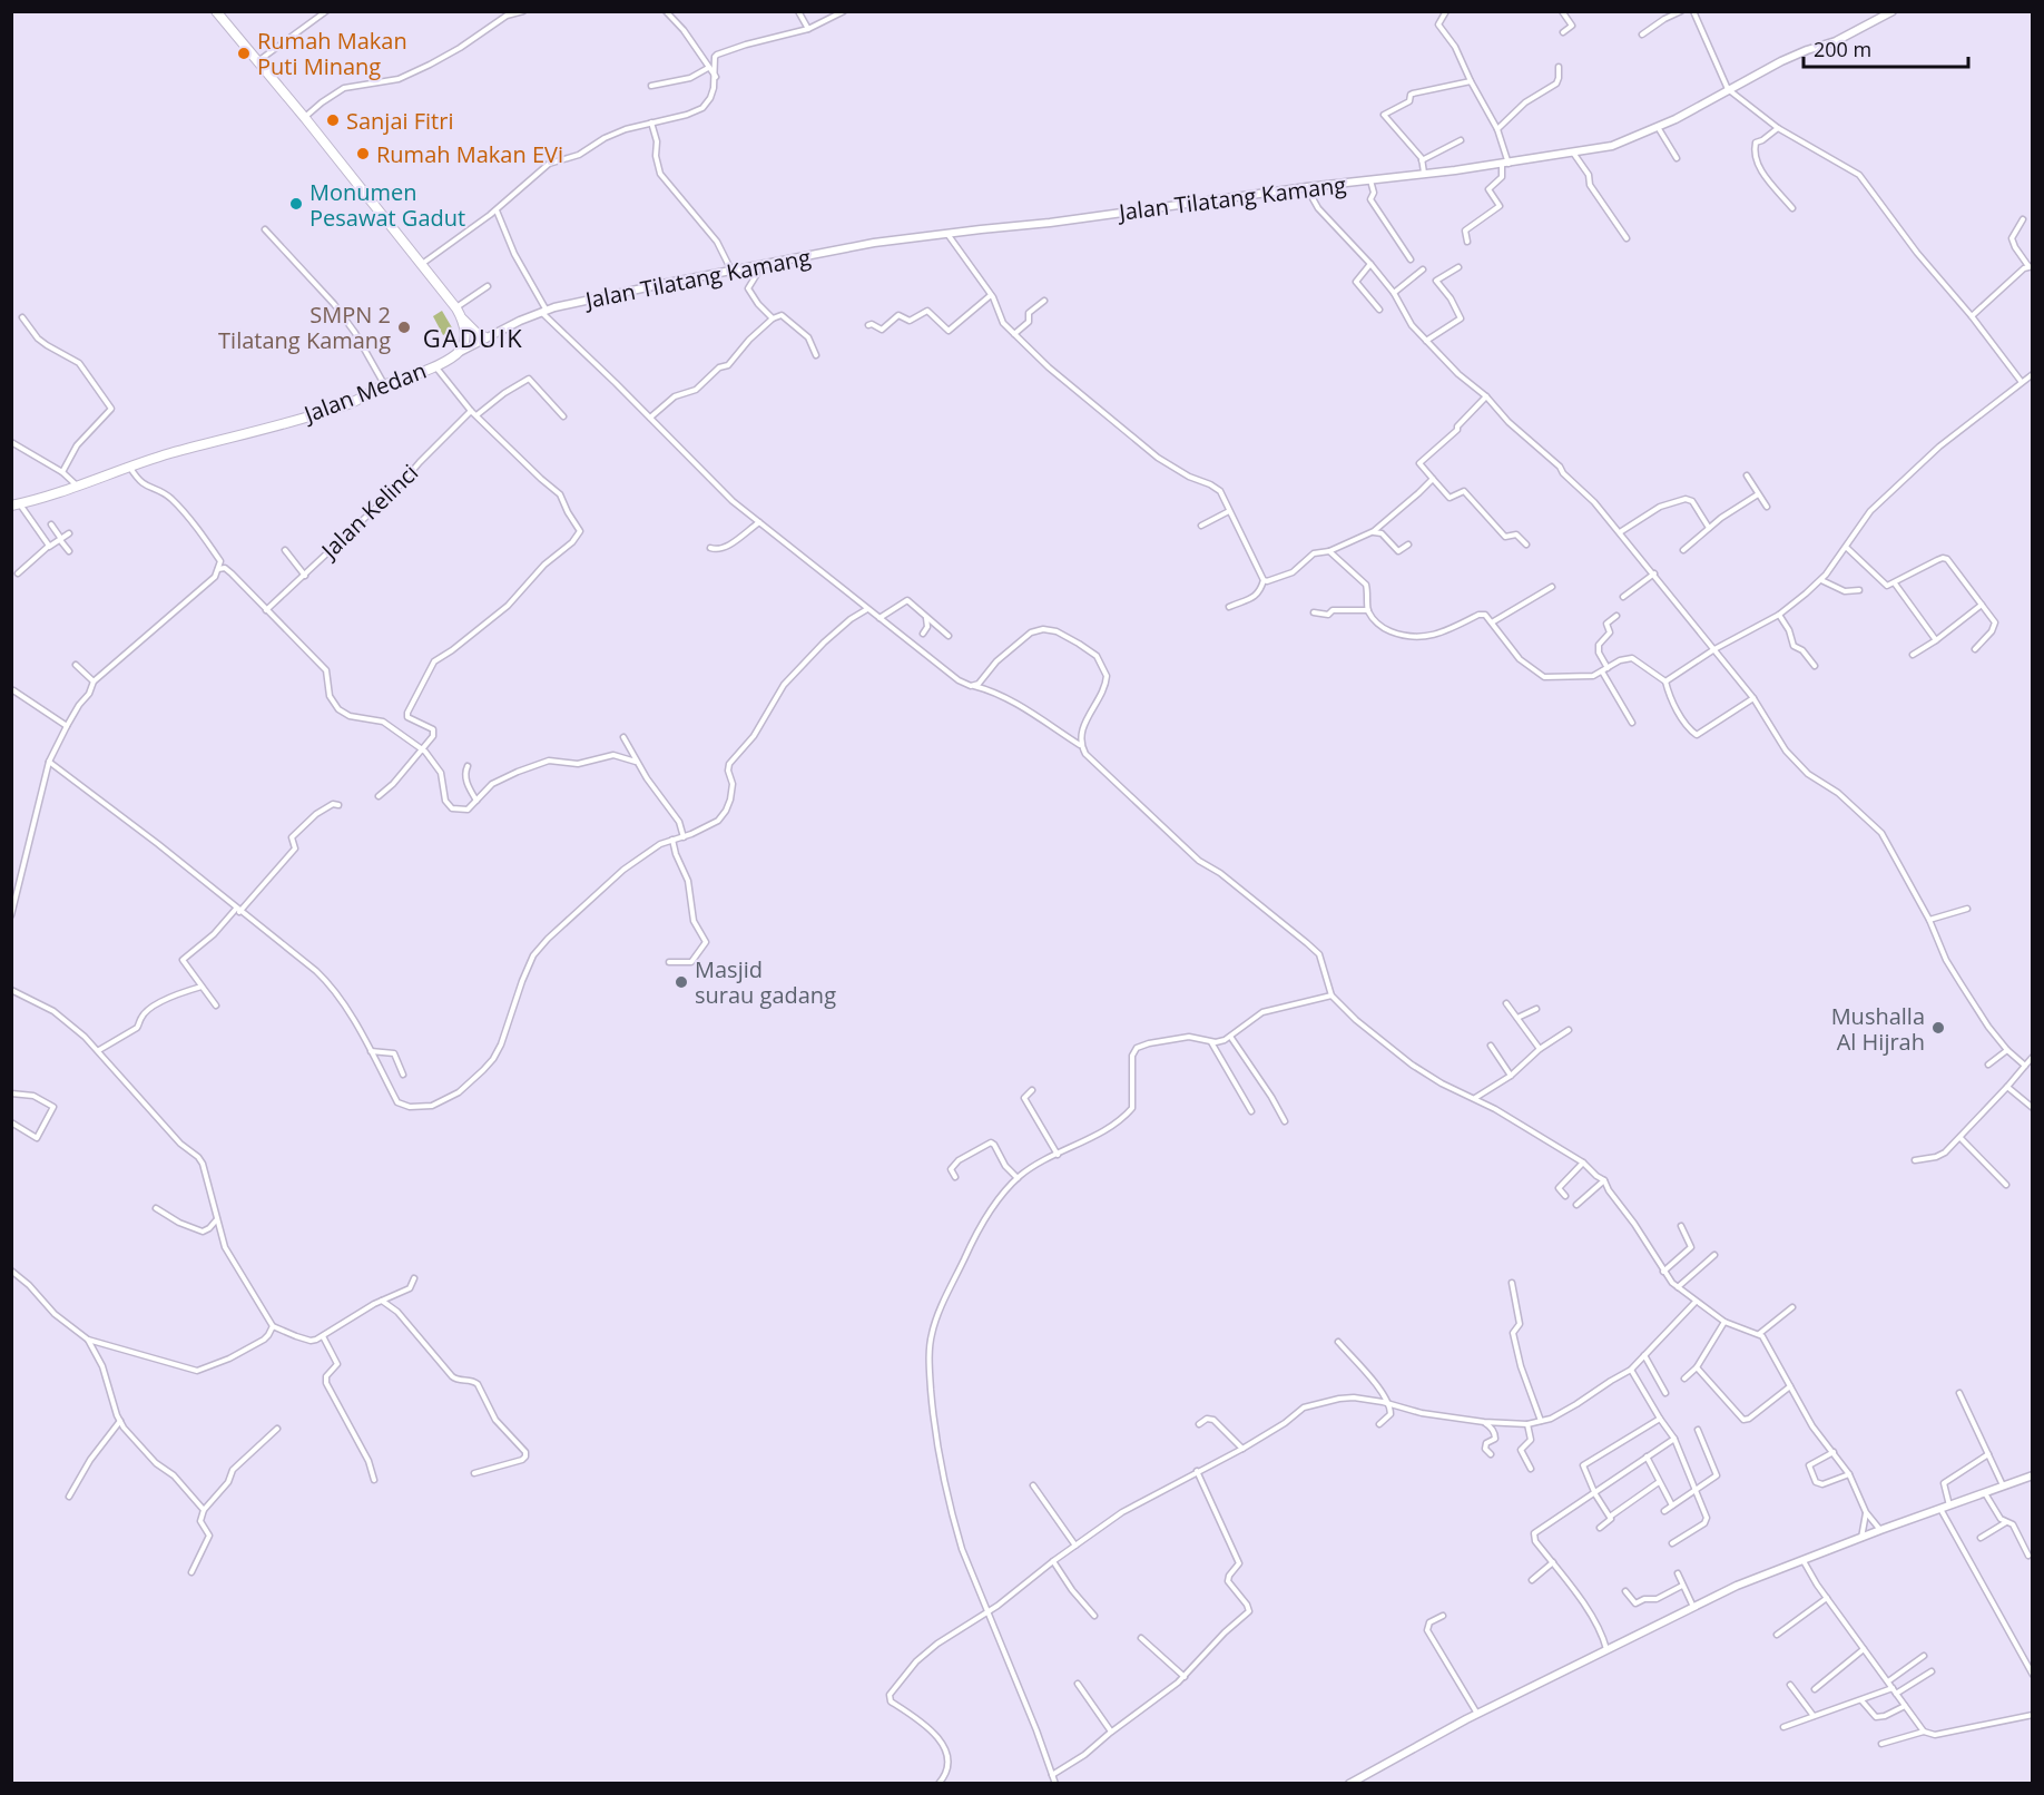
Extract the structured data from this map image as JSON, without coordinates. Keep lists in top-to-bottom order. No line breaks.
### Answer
{"streets":{"highway":["Jalan Medan"],"street":["Jalan Tilatang Kamang","Jalan Kelinci"]},"crossings":[["Jalan Tilatang Kamang","Jalan Medan"]],"districts":["GADUIK"],"places":["Rumah Makan Puti Minang","Sanjai Fitri","Rumah Makan EVi","Monumen Pesawat Gadut","SMPN 2 Tilatang Kamang","Masjid surau gadang","Mushalla Al Hijrah"],"scale_bar":"200 m"}
